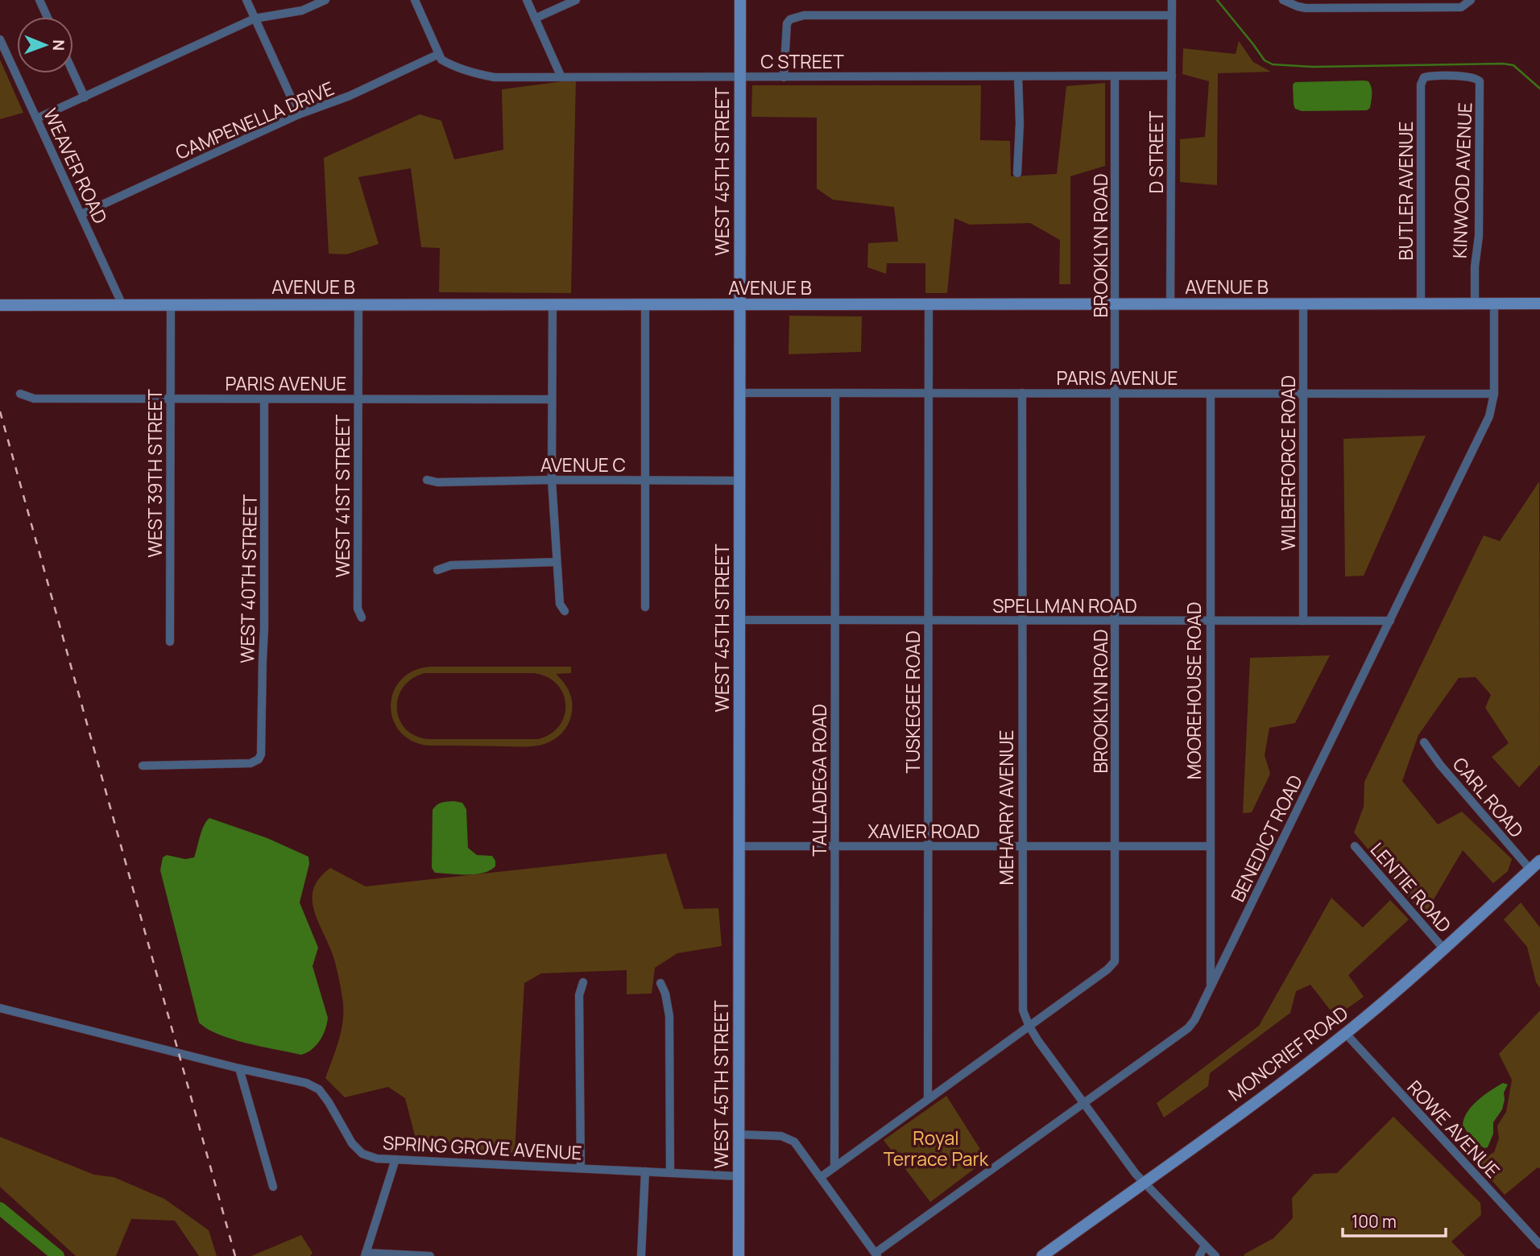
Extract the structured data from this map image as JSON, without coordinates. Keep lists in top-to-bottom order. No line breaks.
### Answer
{"streets":{"main road":["WEST 45TH STREET","AVENUE B","MONCRIEF ROAD"],"street":["C STREET","CAMPENELLA DRIVE","D STREET","WEAVER ROAD","KINWOOD AVENUE","BUTLER AVENUE","BROOKLYN ROAD","PARIS AVENUE","WILBERFORCE ROAD","AVENUE C","WEST 39TH STREET","WEST 41ST STREET","WEST 40TH STREET","SPELLMAN ROAD","MOOREHOUSE ROAD","TUSKEGEE ROAD","TALLADEGA ROAD","CARL ROAD","MEHARRY AVENUE","XAVIER ROAD","BENEDICT ROAD","LENTIE ROAD","ROWE AVENUE","SPRING GROVE AVENUE"]},"crossings":[["C STREET","CAMPENELLA DRIVE"],["C STREET","D STREET"],["C STREET","WEST 45TH STREET"],["C STREET","BROOKLYN ROAD"],["CAMPENELLA DRIVE","WEAVER ROAD"],["D STREET","AVENUE B"],["WEAVER ROAD","AVENUE B"],["WEST 45TH STREET","AVENUE B"],["WEST 45TH STREET","PARIS AVENUE"],["WEST 45TH STREET","AVENUE C"],["WEST 45TH STREET","SPELLMAN ROAD"],["WEST 45TH STREET","XAVIER ROAD"],["WEST 45TH STREET","SPRING GROVE AVENUE"],["KINWOOD AVENUE","BUTLER AVENUE"],["KINWOOD AVENUE","AVENUE B"],["BUTLER AVENUE","AVENUE B"],["BROOKLYN ROAD","AVENUE B"],["BROOKLYN ROAD","PARIS AVENUE"],["BROOKLYN ROAD","SPELLMAN ROAD"],["BROOKLYN ROAD","TUSKEGEE ROAD"],["BROOKLYN ROAD","TALLADEGA ROAD"],["BROOKLYN ROAD","MEHARRY AVENUE"],["BROOKLYN ROAD","XAVIER ROAD"],["AVENUE B","WILBERFORCE ROAD"],["AVENUE B","WEST 39TH STREET"],["AVENUE B","WEST 41ST STREET"],["AVENUE B","TUSKEGEE ROAD"],["AVENUE B","BENEDICT ROAD"],["PARIS AVENUE","WILBERFORCE ROAD"],["PARIS AVENUE","WEST 39TH STREET"],["PARIS AVENUE","WEST 41ST STREET"],["PARIS AVENUE","WEST 40TH STREET"],["PARIS AVENUE","MOOREHOUSE ROAD"],["PARIS AVENUE","TUSKEGEE ROAD"],["PARIS AVENUE","TALLADEGA ROAD"],["PARIS AVENUE","MEHARRY AVENUE"],["PARIS AVENUE","BENEDICT ROAD"],["WILBERFORCE ROAD","SPELLMAN ROAD"],["SPELLMAN ROAD","MOOREHOUSE ROAD"],["SPELLMAN ROAD","TUSKEGEE ROAD"],["SPELLMAN ROAD","TALLADEGA ROAD"],["SPELLMAN ROAD","MEHARRY AVENUE"],["SPELLMAN ROAD","BENEDICT ROAD"],["MOOREHOUSE ROAD","XAVIER ROAD"],["MOOREHOUSE ROAD","BENEDICT ROAD"],["TUSKEGEE ROAD","XAVIER ROAD"],["TALLADEGA ROAD","XAVIER ROAD"],["CARL ROAD","MONCRIEF ROAD"],["MEHARRY AVENUE","XAVIER ROAD"],["MEHARRY AVENUE","BENEDICT ROAD"],["MEHARRY AVENUE","MONCRIEF ROAD"],["LENTIE ROAD","MONCRIEF ROAD"],["MONCRIEF ROAD","ROWE AVENUE"]],"parks":["Royal Terrace Park"],"scale_bar":"100 m","north":"right"}
